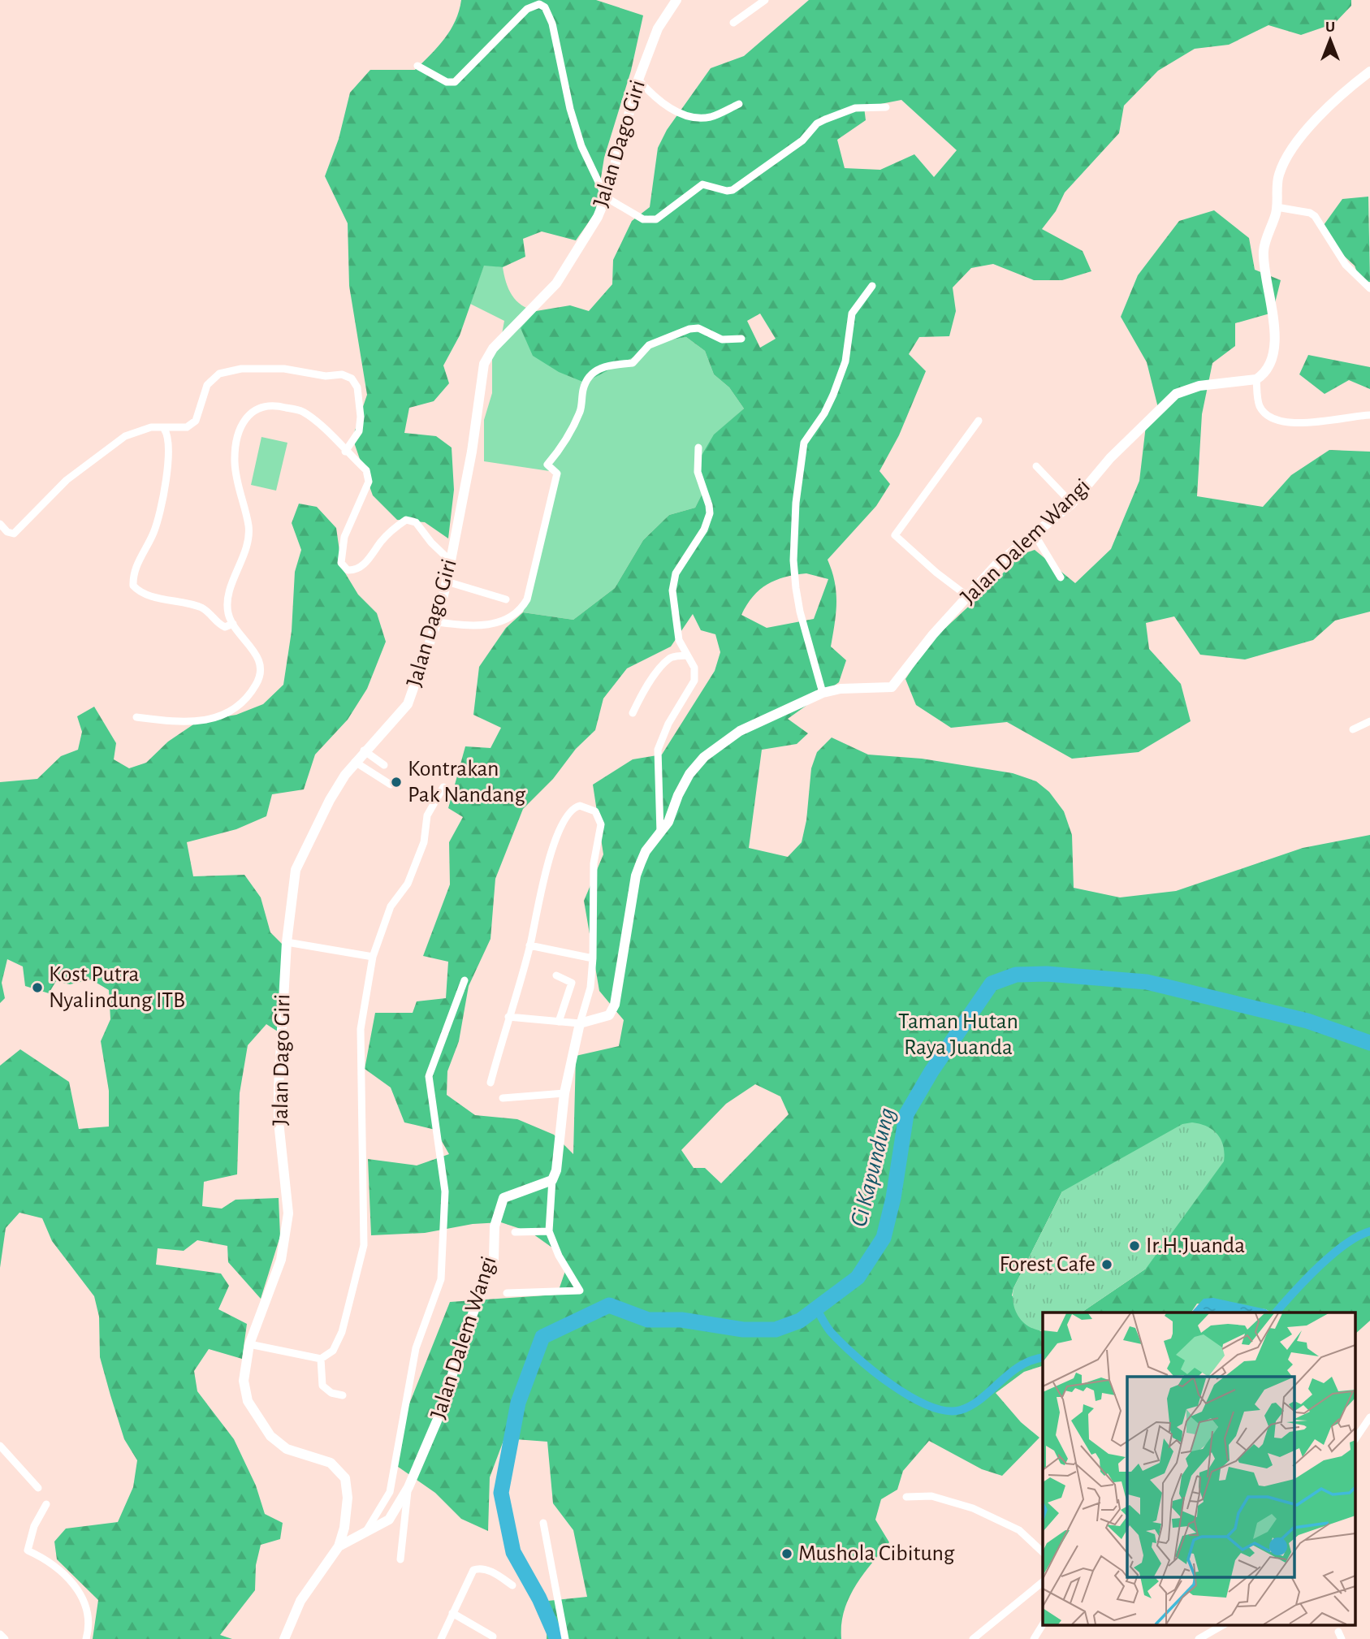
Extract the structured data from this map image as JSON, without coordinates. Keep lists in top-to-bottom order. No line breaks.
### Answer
{"streets":{"street":["Jalan Dago Giri","Jalan Dalem Wangi"]},"crossings":[["Jalan Dago Giri","Jalan Dalem Wangi"]],"water":["Ci Kapundung"],"parks":["Taman Hutan Raya Juanda"],"places":["Kontrakan Pak Nandang","Kost Putra Nyalindung ITB","Ir.H.Juanda","Forest Cafe","Mushola Cibitung"],"north":"top"}
